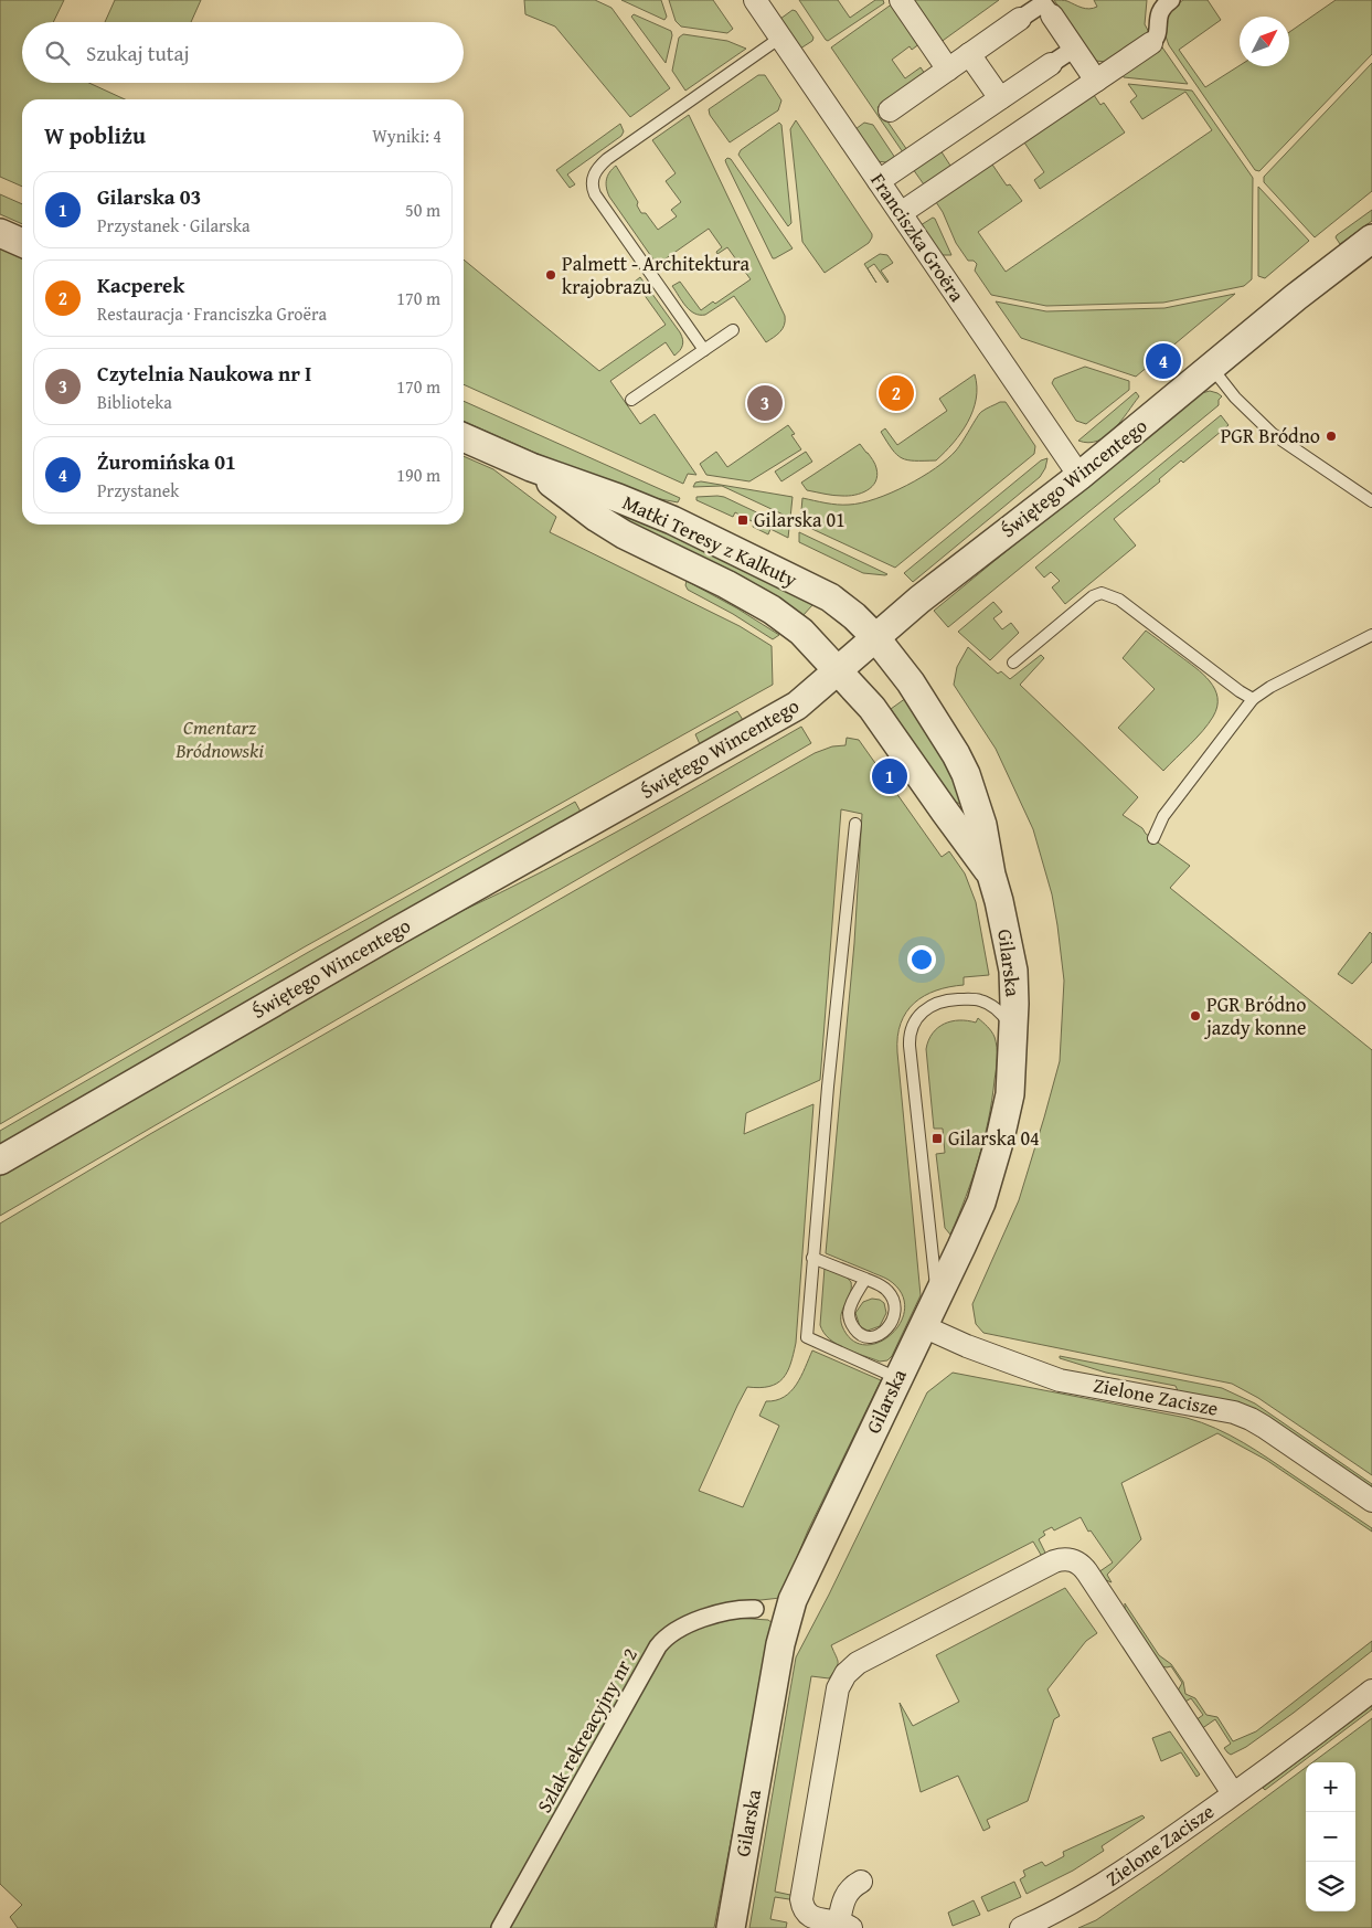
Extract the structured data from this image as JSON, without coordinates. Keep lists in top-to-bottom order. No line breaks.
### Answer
{"streets":{"street":["Franciszka Groëra","Świętego Wincentego","Matki Teresy z Kalkuty","Gilarska","Zielone Zacisze","Szlak rekreacyjny nr 2"]},"crossings":[["Franciszka Groëra","Świętego Wincentego"],["Świętego Wincentego","Matki Teresy z Kalkuty"],["Świętego Wincentego","Gilarska"],["Matki Teresy z Kalkuty","Gilarska"],["Gilarska","Zielone Zacisze"]],"parks":["Cmentarz Bródnowski"],"places":{"other":["Palmett - Architektura krajobrazu","PGR Bródno","PGR Bródno jazdy konne"],"transit":["Gilarska 01","Gilarska 04"]},"north":"top right","page":{"search":"Szukaj tutaj","heading":["W pobliżu","Wyniki: 4"],"list":[{"mark":"1","name":"Gilarska 03","note":"Przystanek · Gilarska","value":"50 m"},{"mark":"2","name":"Kacperek","note":"Restauracja · Franciszka Groëra","value":"170 m"},{"mark":"3","name":"Czytelnia Naukowa nr I","note":"Biblioteka","value":"170 m"},{"mark":"4","name":"Żuromińska 01","note":"Przystanek","value":"190 m"}],"pins":["4","2","3","1"],"map_buttons":["+","−"]}}
